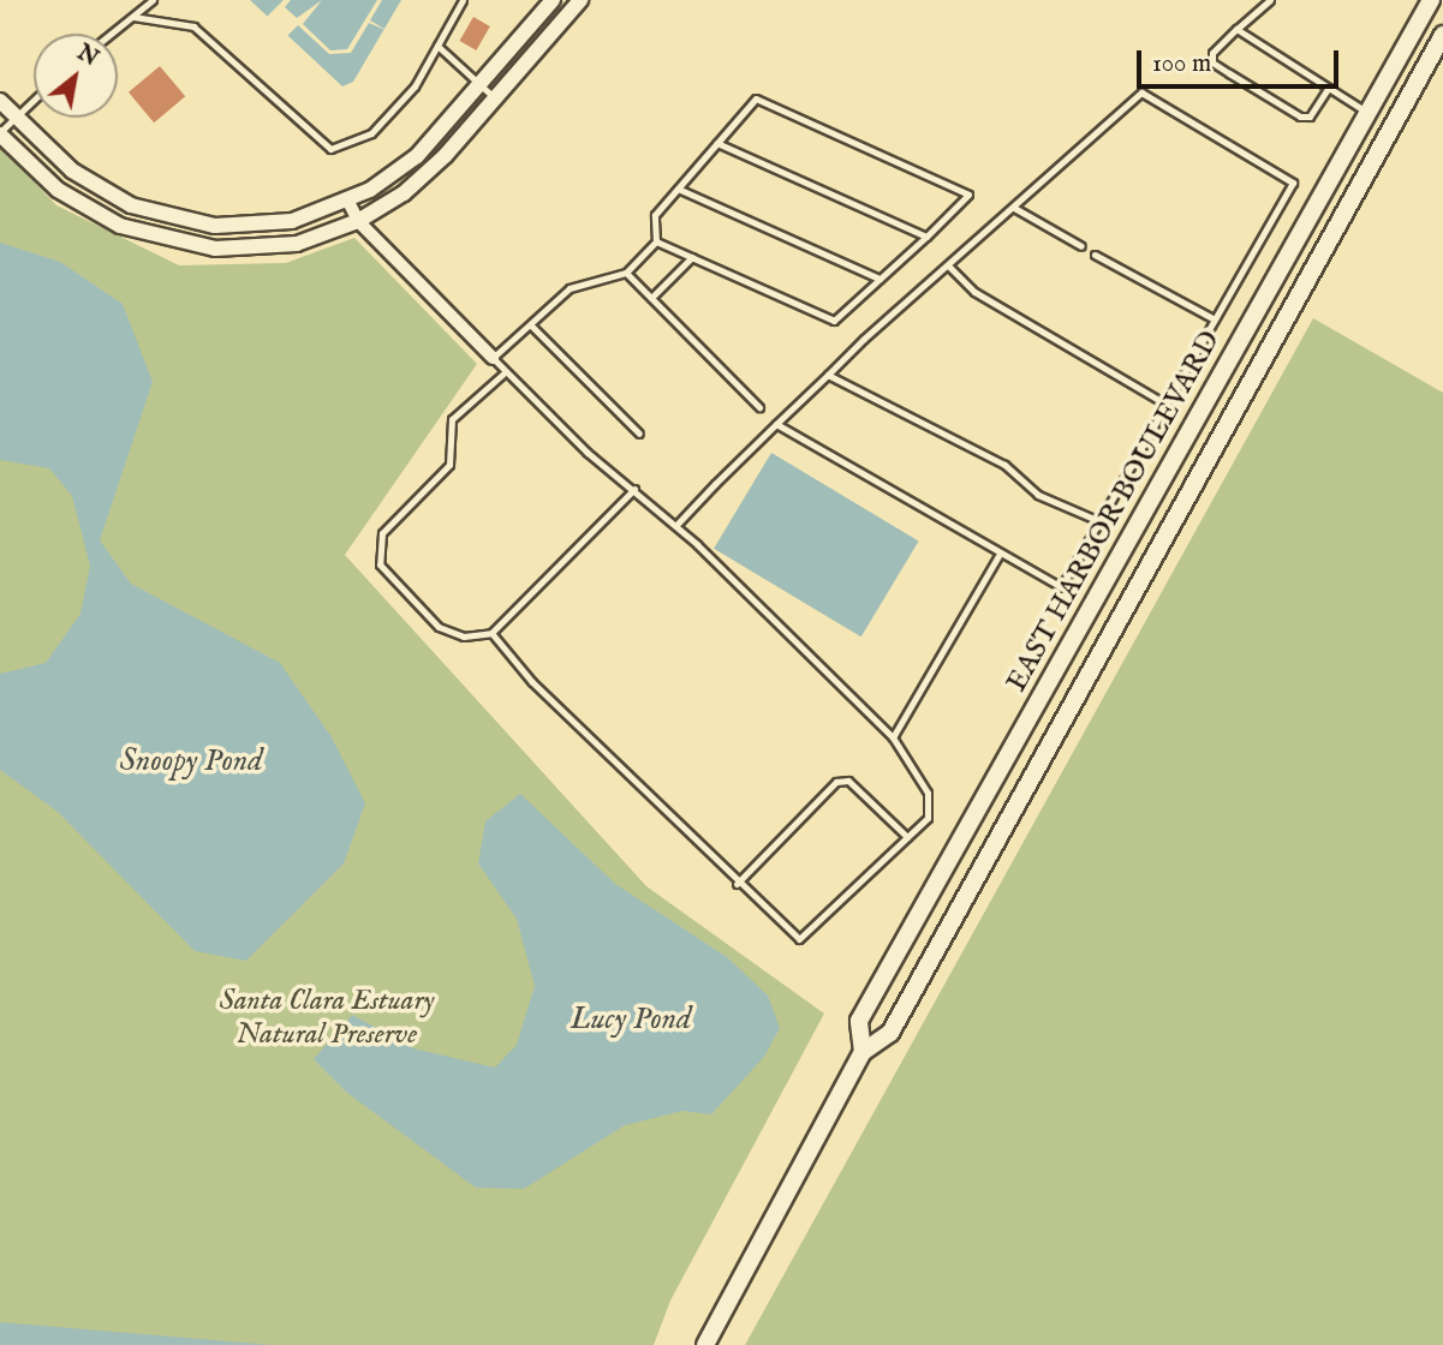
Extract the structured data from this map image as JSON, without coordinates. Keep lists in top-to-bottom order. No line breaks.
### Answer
{"streets":{"main road":["EAST HARBOR BOULEVARD"]},"water":["Snoopy Pond","Lucy Pond"],"parks":["Santa Clara Estuary Natural Preserve"],"scale_bar":"100 m","north":"top right"}
